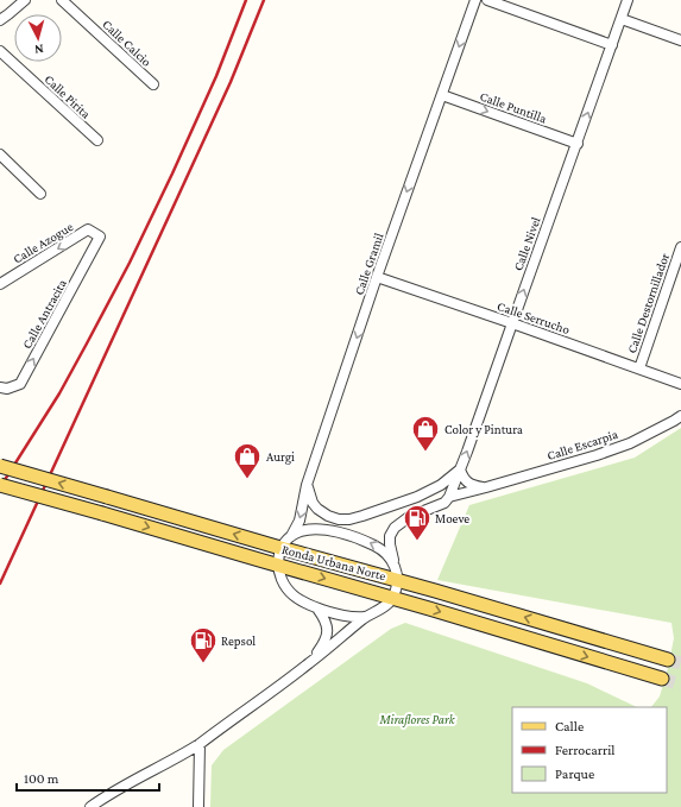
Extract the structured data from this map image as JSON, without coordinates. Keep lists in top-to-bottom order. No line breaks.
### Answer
{"streets":{"main road":["Ronda Urbana Norte"],"street":["Calle Calcio","Calle Pirita","Calle Puntilla","Calle Azogue","Calle Nivel","Calle Gramil","Calle Destornillador","Calle Antracita","Calle Serrucho","Calle Escarpia"]},"crossings":[["Calle Puntilla","Calle Nivel"],["Calle Puntilla","Calle Gramil"],["Calle Azogue","Calle Antracita"],["Calle Nivel","Calle Serrucho"],["Calle Nivel","Calle Escarpia"],["Calle Gramil","Calle Serrucho"],["Calle Destornillador","Calle Serrucho"]],"one_way":["Calle Puntilla","Calle Azogue","Calle Nivel","Calle Gramil","Calle Antracita"],"parks":["Miraflores Park"],"places":{"shop":["Color y Pintura","Aurgi"],"fuel station":["Moeve","Repsol"]},"legend":["Calle","Ferrocarril","Parque"],"scale_bar":"100 m","north":"bottom"}
